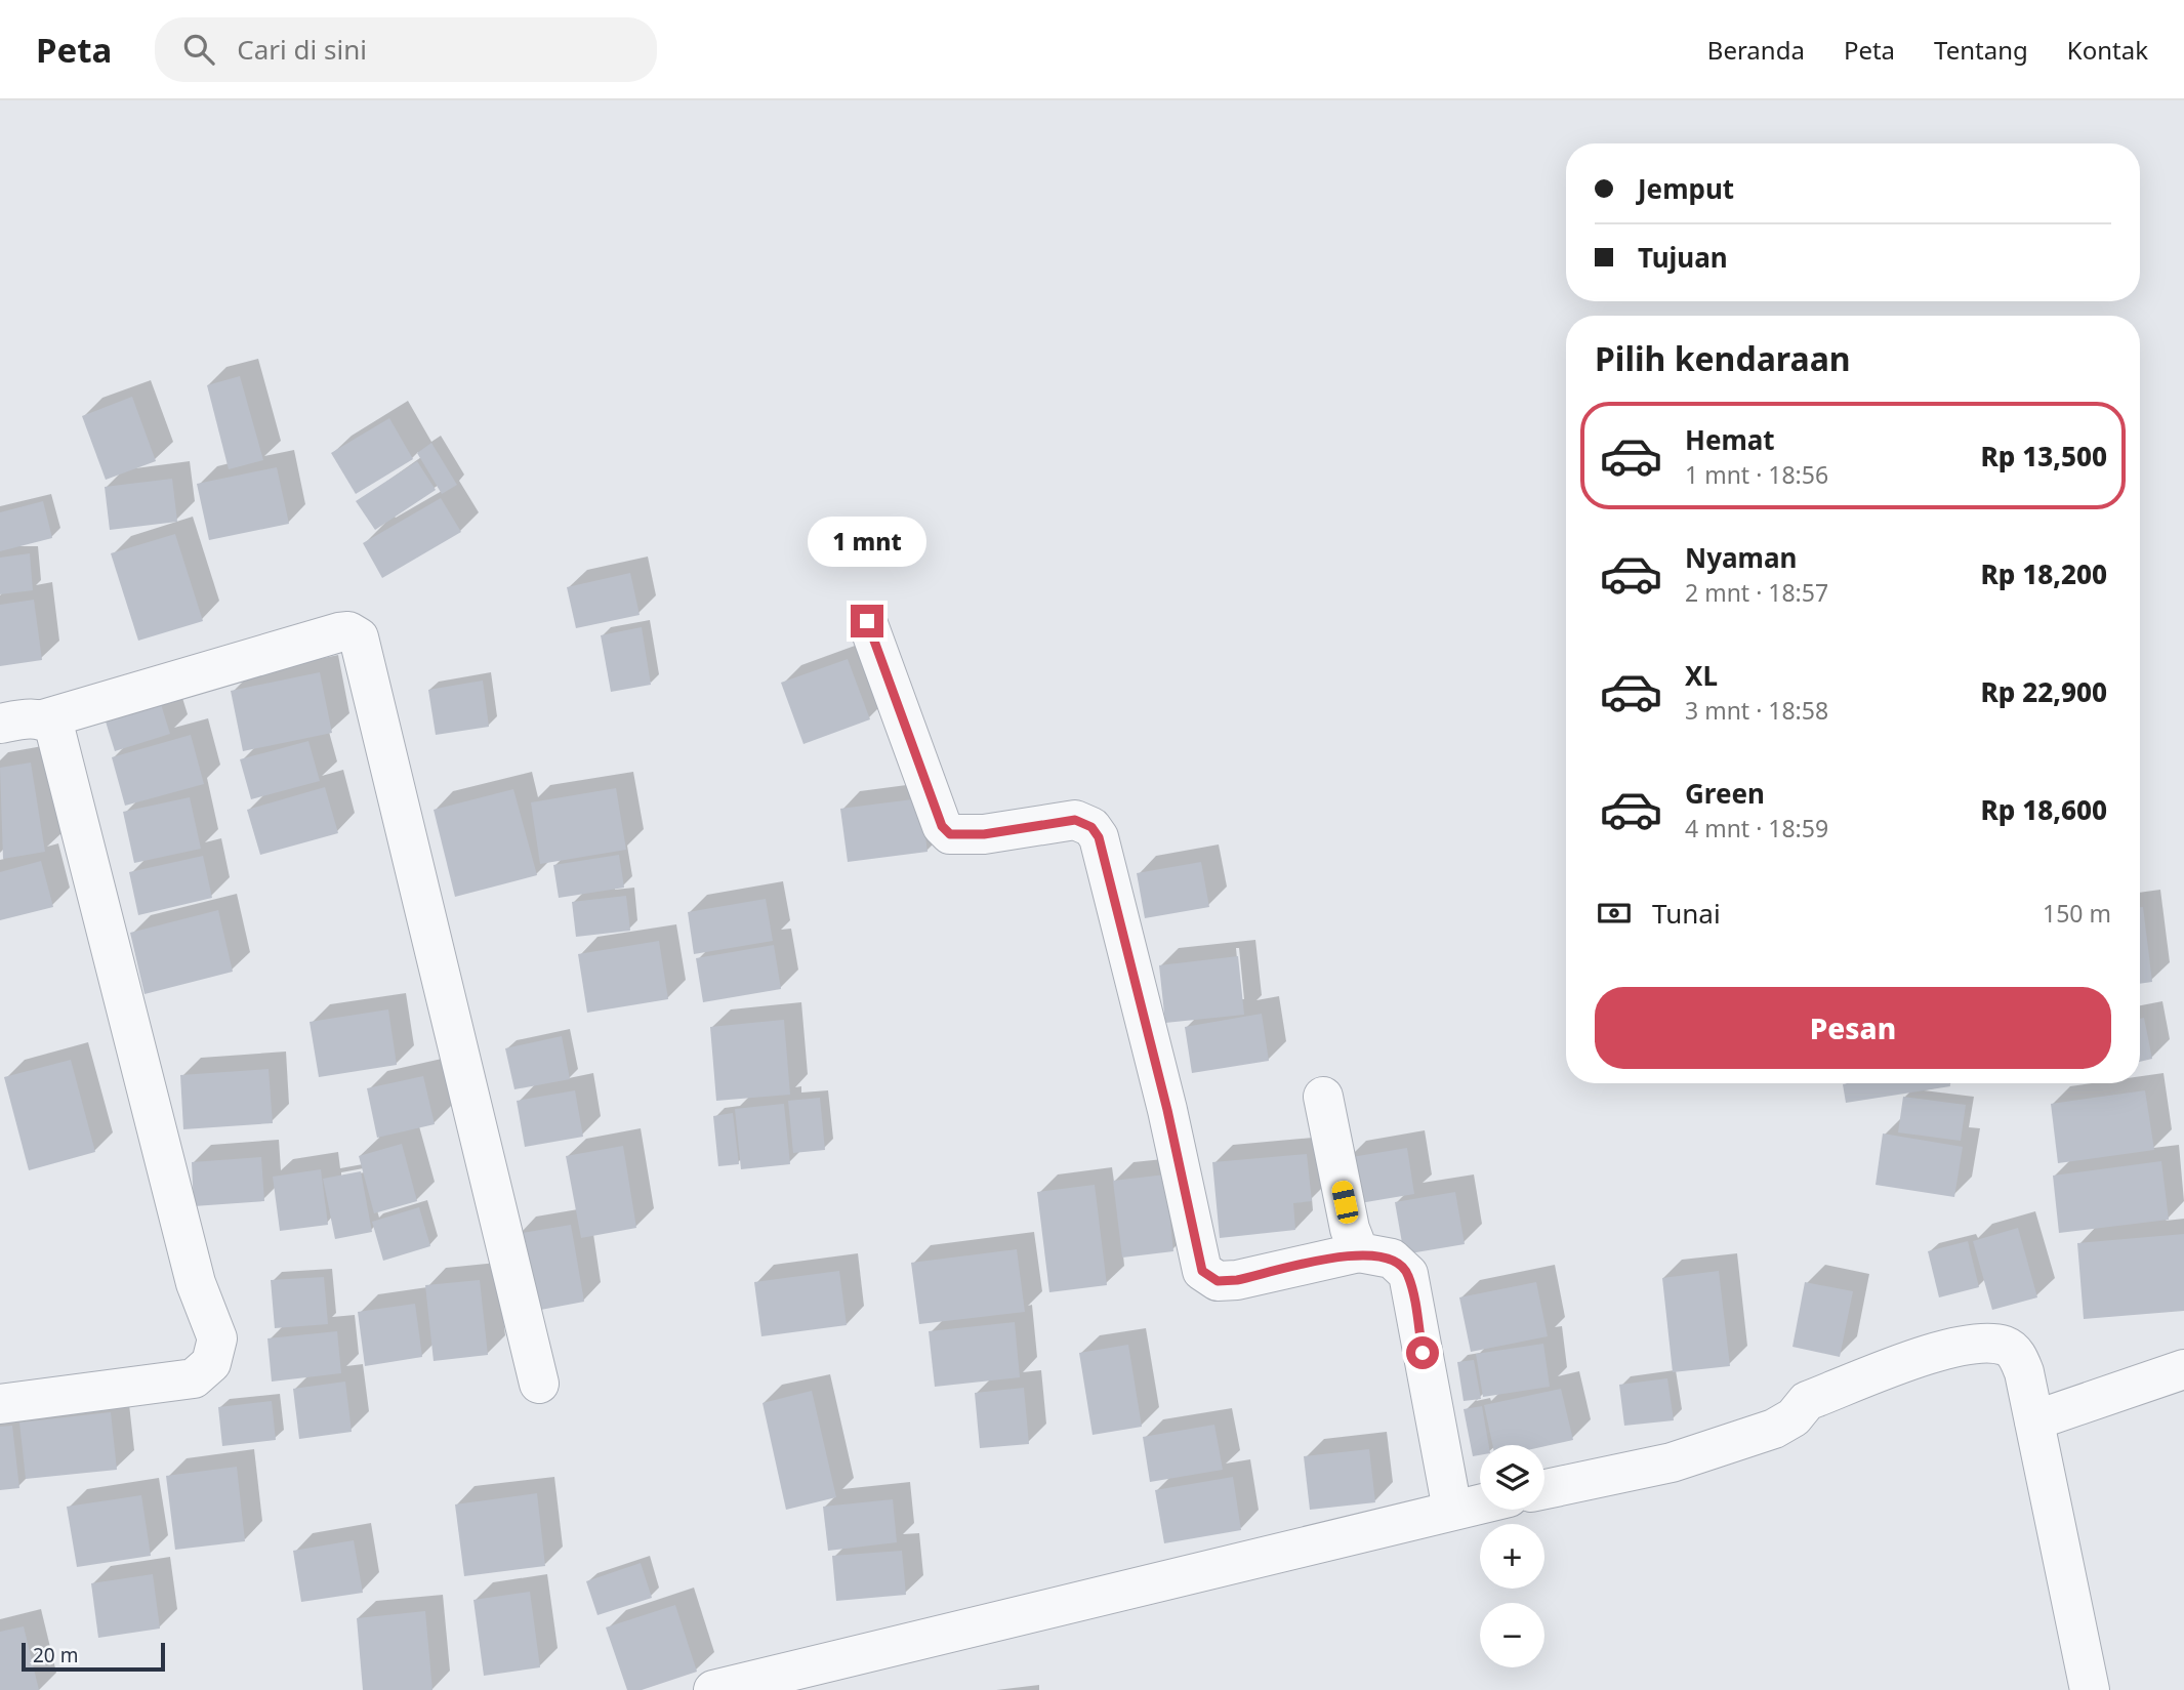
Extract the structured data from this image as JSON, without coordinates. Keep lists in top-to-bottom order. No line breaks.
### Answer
{"scale_bar":"20 m","page":{"header":"Peta","search":"Cari di sini","nav":["Beranda","Peta","Tentang","Kontak"],"banner":["Jemput","Tujuan"],"heading":"Pilih kendaraan","list":[{"name":"Hemat","note":"1 mnt · 18:56","value":"Rp 13,500"},{"name":"Nyaman","note":"2 mnt · 18:57","value":"Rp 18,200"},{"name":"XL","note":"3 mnt · 18:58","value":"Rp 22,900"},{"name":"Green","note":"4 mnt · 18:59","value":"Rp 18,600"}],"bubble":"1 mnt","pay":["Tunai","150 m"],"buttons":"Pesan","map_buttons":["+","−"],"scale":"20 m"}}
